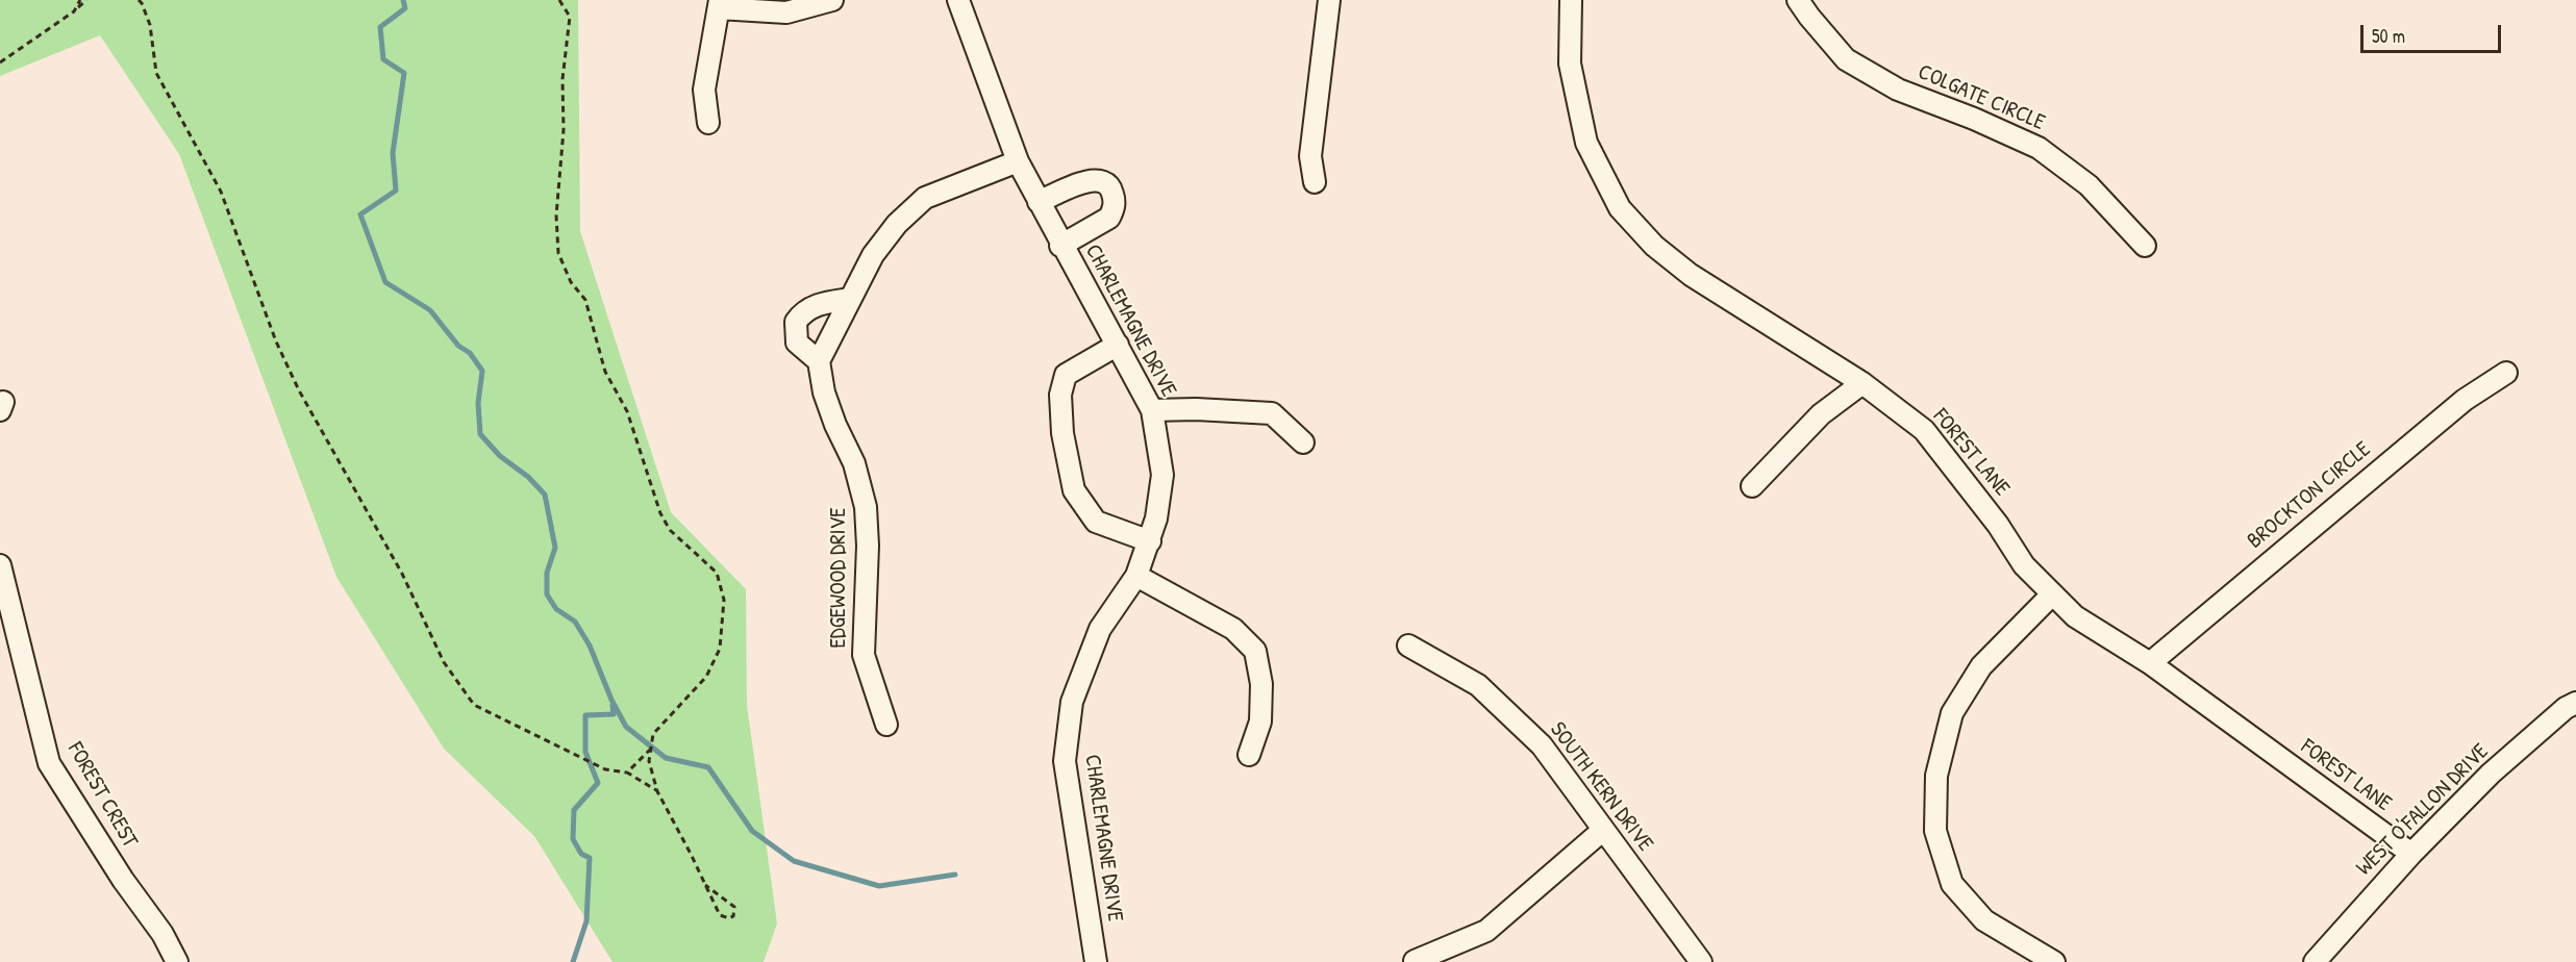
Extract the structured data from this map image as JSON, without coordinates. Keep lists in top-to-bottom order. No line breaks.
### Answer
{"streets":{"street":["COLGATE CIRCLE","CHARLEMAGNE DRIVE","FOREST LANE","BROCKTON CIRCLE","EDGEWOOD DRIVE","SOUTH KERN DRIVE","FOREST CREST","WEST O'FALLON DRIVE"]},"crossings":[["FOREST LANE","BROCKTON CIRCLE"],["FOREST LANE","WEST O'FALLON DRIVE"]],"scale_bar":"50 m"}
